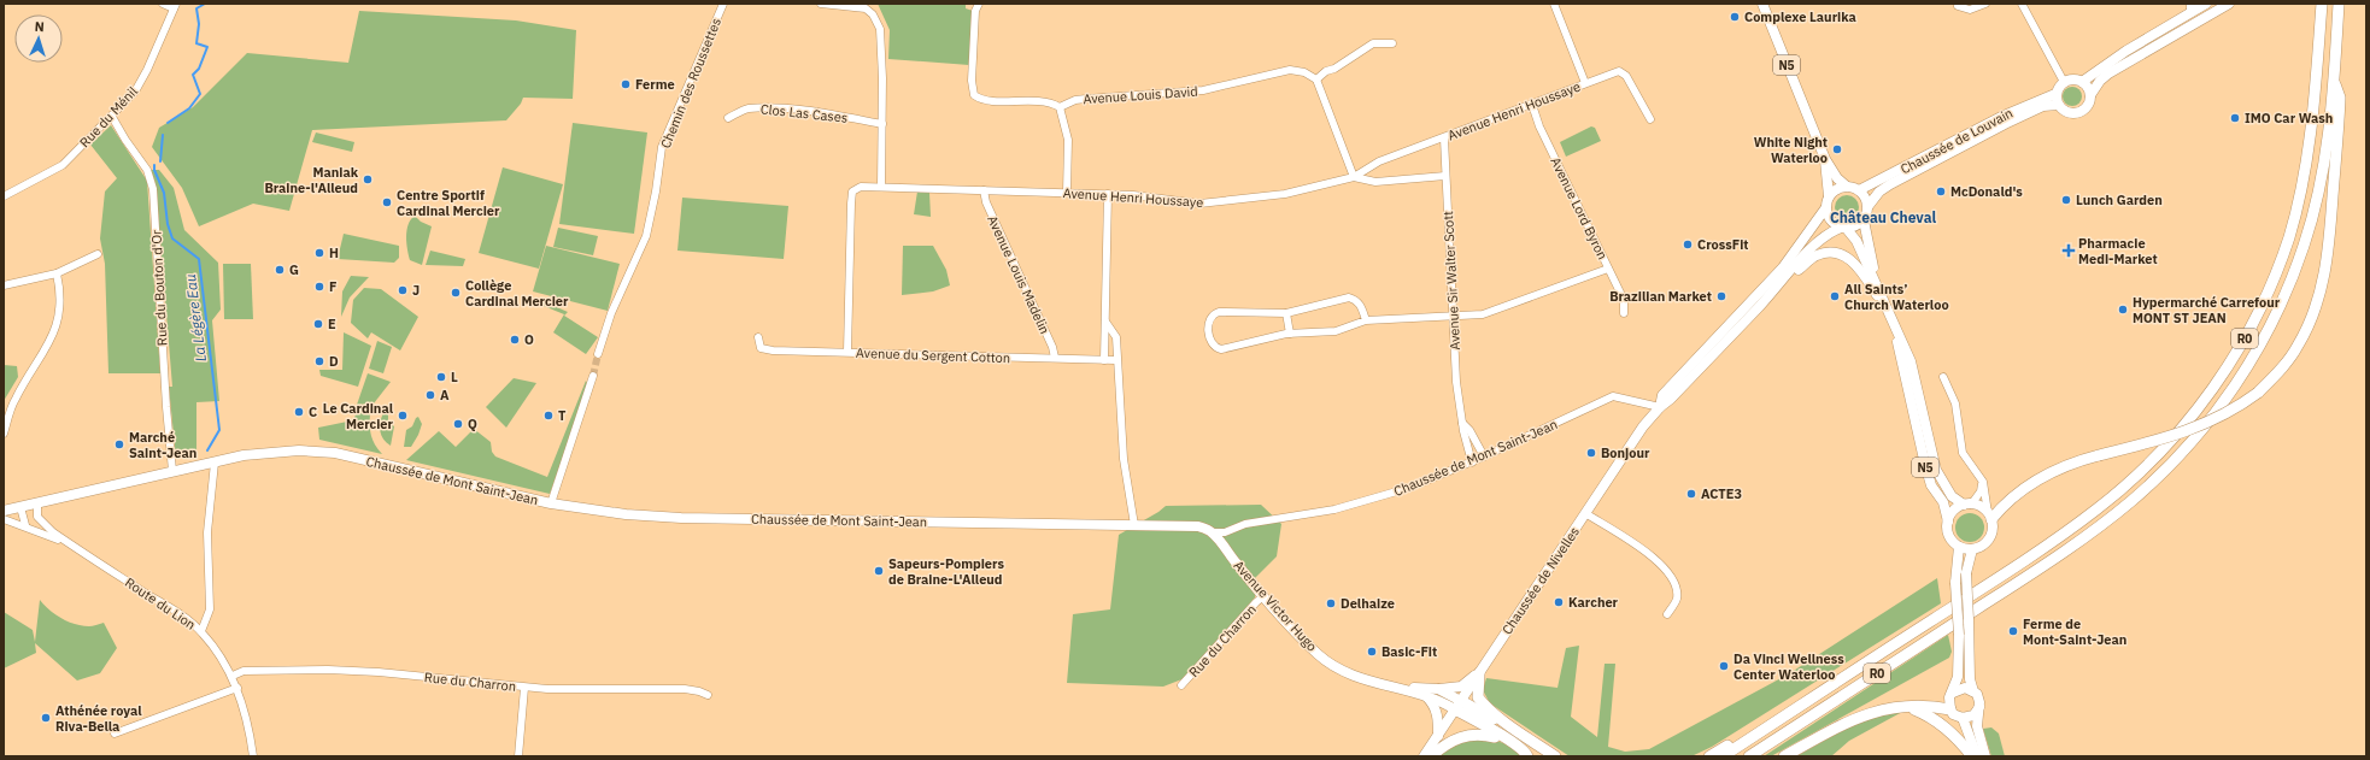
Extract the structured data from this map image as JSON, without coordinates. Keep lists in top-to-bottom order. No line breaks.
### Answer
{"streets":{"highway":["R0"],"main road":["N5","Chaussée de Louvain","Chaussée de Mont Saint-Jean","Chaussée de Nivelles","Avenue Victor Hugo"],"street":["Chemin des Roussettes","Avenue Louis David","Avenue Henri Houssaye","Clos Las Cases","Rue du Ménil","Avenue Lord Byron","Avenue Louis Madelin","Avenue Sir Walter Scott","Rue du Bouton d'Or","Avenue du Sergent Cotton","Route du Lion","Rue du Charron"]},"crossings":[["N5","Chaussée de Louvain"],["N5","Chaussée de Nivelles"],["Avenue Henri Houssaye","Avenue Lord Byron"],["Avenue Henri Houssaye","Avenue Louis Madelin"],["Avenue Henri Houssaye","Avenue Sir Walter Scott"],["Avenue Henri Houssaye","Avenue du Sergent Cotton"],["Rue du Ménil","Rue du Bouton d'Or"],["Chaussée de Louvain","Chaussée de Nivelles"],["Avenue Louis Madelin","Avenue du Sergent Cotton"],["Avenue Sir Walter Scott","Chaussée de Mont Saint-Jean"],["Rue du Bouton d'Or","Chaussée de Mont Saint-Jean"],["Chaussée de Mont Saint-Jean","Chaussée de Nivelles"],["Chaussée de Mont Saint-Jean","Route du Lion"],["Chaussée de Mont Saint-Jean","Avenue Victor Hugo"],["Chaussée de Nivelles","Avenue Victor Hugo"],["Route du Lion","Rue du Charron"],["Avenue Victor Hugo","Rue du Charron"]],"districts":["Château Cheval"],"water":["La Légère Eau"],"places":{"other":["Complexe Laurika","Ferme","IMO Car Wash","White Night Waterloo","Maniak Braine-l'Alleud","McDonald's","Lunch Garden","Centre Sportif Cardinal Mercier","CrossFit","H","G","F","J","Collège Cardinal Mercier","Brazilian Market","All Saints’ Church Waterloo","Hypermarché Carrefour MONT ST JEAN","E","O","D","L","A","C","Le Cardinal Mercier","T","Q","Marché Saint-Jean","Bonjour","ACTE3","Sapeurs-Pompiers de Braine-L'Alleud","Karcher","Delhaize","Ferme de Mont-Saint-Jean","Basic-Fit","Da Vinci Wellness Center Waterloo","Athénée royal Riva-Bella"],"health":["Pharmacie Medi-Market"]},"north":"top"}
